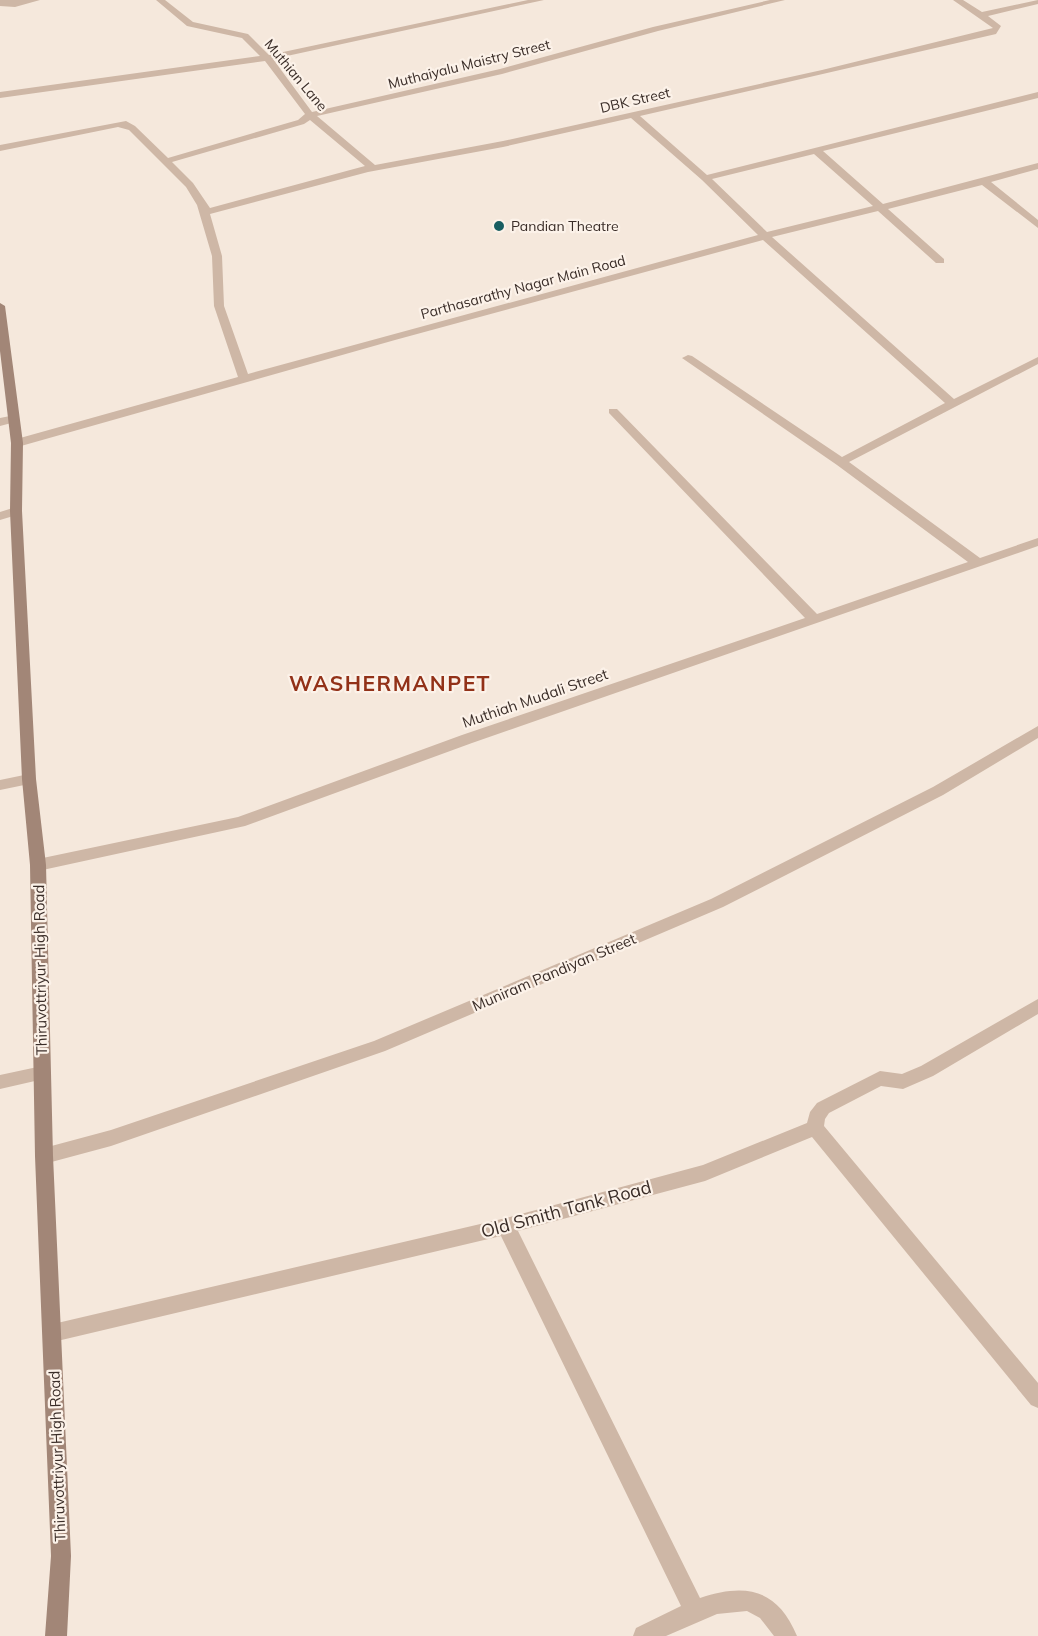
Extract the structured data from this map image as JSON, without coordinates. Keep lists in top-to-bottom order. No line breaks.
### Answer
{"streets":{"main road":["Thiruvottriyur High Road"],"street":["Muthaiyalu Maistry Street","Muthian Lane","DBK Street","Parthasarathy Nagar Main Road","Muthiah Mudali Street","Muniram Pandiyan Street","Old Smith Tank Road"]},"crossings":[["Muthaiyalu Maistry Street","Muthian Lane"],["Muthian Lane","DBK Street"],["Parthasarathy Nagar Main Road","Thiruvottriyur High Road"],["Muthiah Mudali Street","Thiruvottriyur High Road"],["Thiruvottriyur High Road","Muniram Pandiyan Street"],["Thiruvottriyur High Road","Old Smith Tank Road"]],"districts":["WASHERMANPET"],"places":["Pandian Theatre"]}
